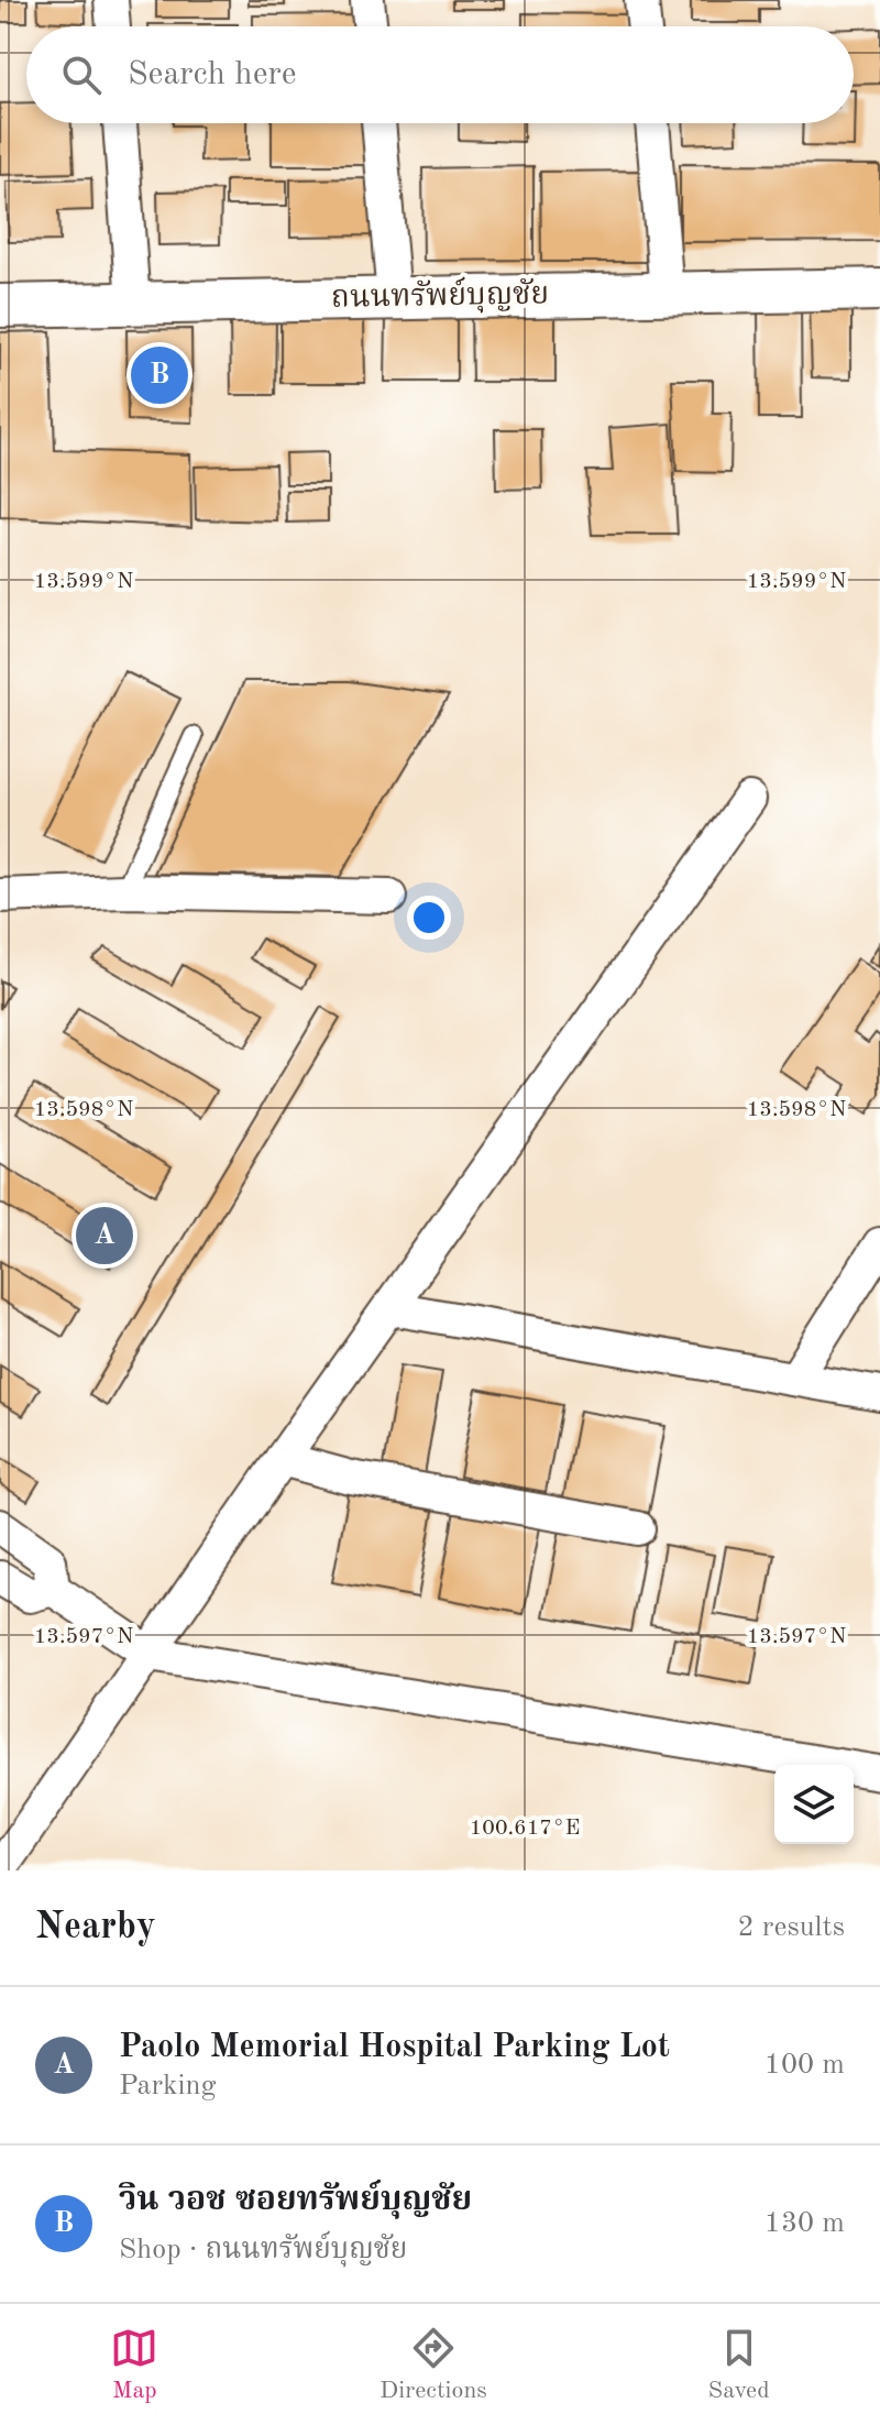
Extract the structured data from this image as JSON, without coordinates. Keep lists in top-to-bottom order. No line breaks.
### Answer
{"streets":{"street":["ถนนทรัพย์บุญชัย"]},"page":{"search":"Search here","pins":["B","A"],"heading":["Nearby","2 results"],"list":[{"mark":"A","name":"Paolo Memorial Hospital Parking Lot","note":"Parking","value":"100 m"},{"mark":"B","name":"วิน วอช ซอยทรัพย์บุญชัย","note":"Shop · ถนนทรัพย์บุญชัย","value":"130 m"}],"nav":["Map","Directions","Saved"]},"coordinates":["13.599°N","13.598°N","13.597°N","100.617°E"]}
